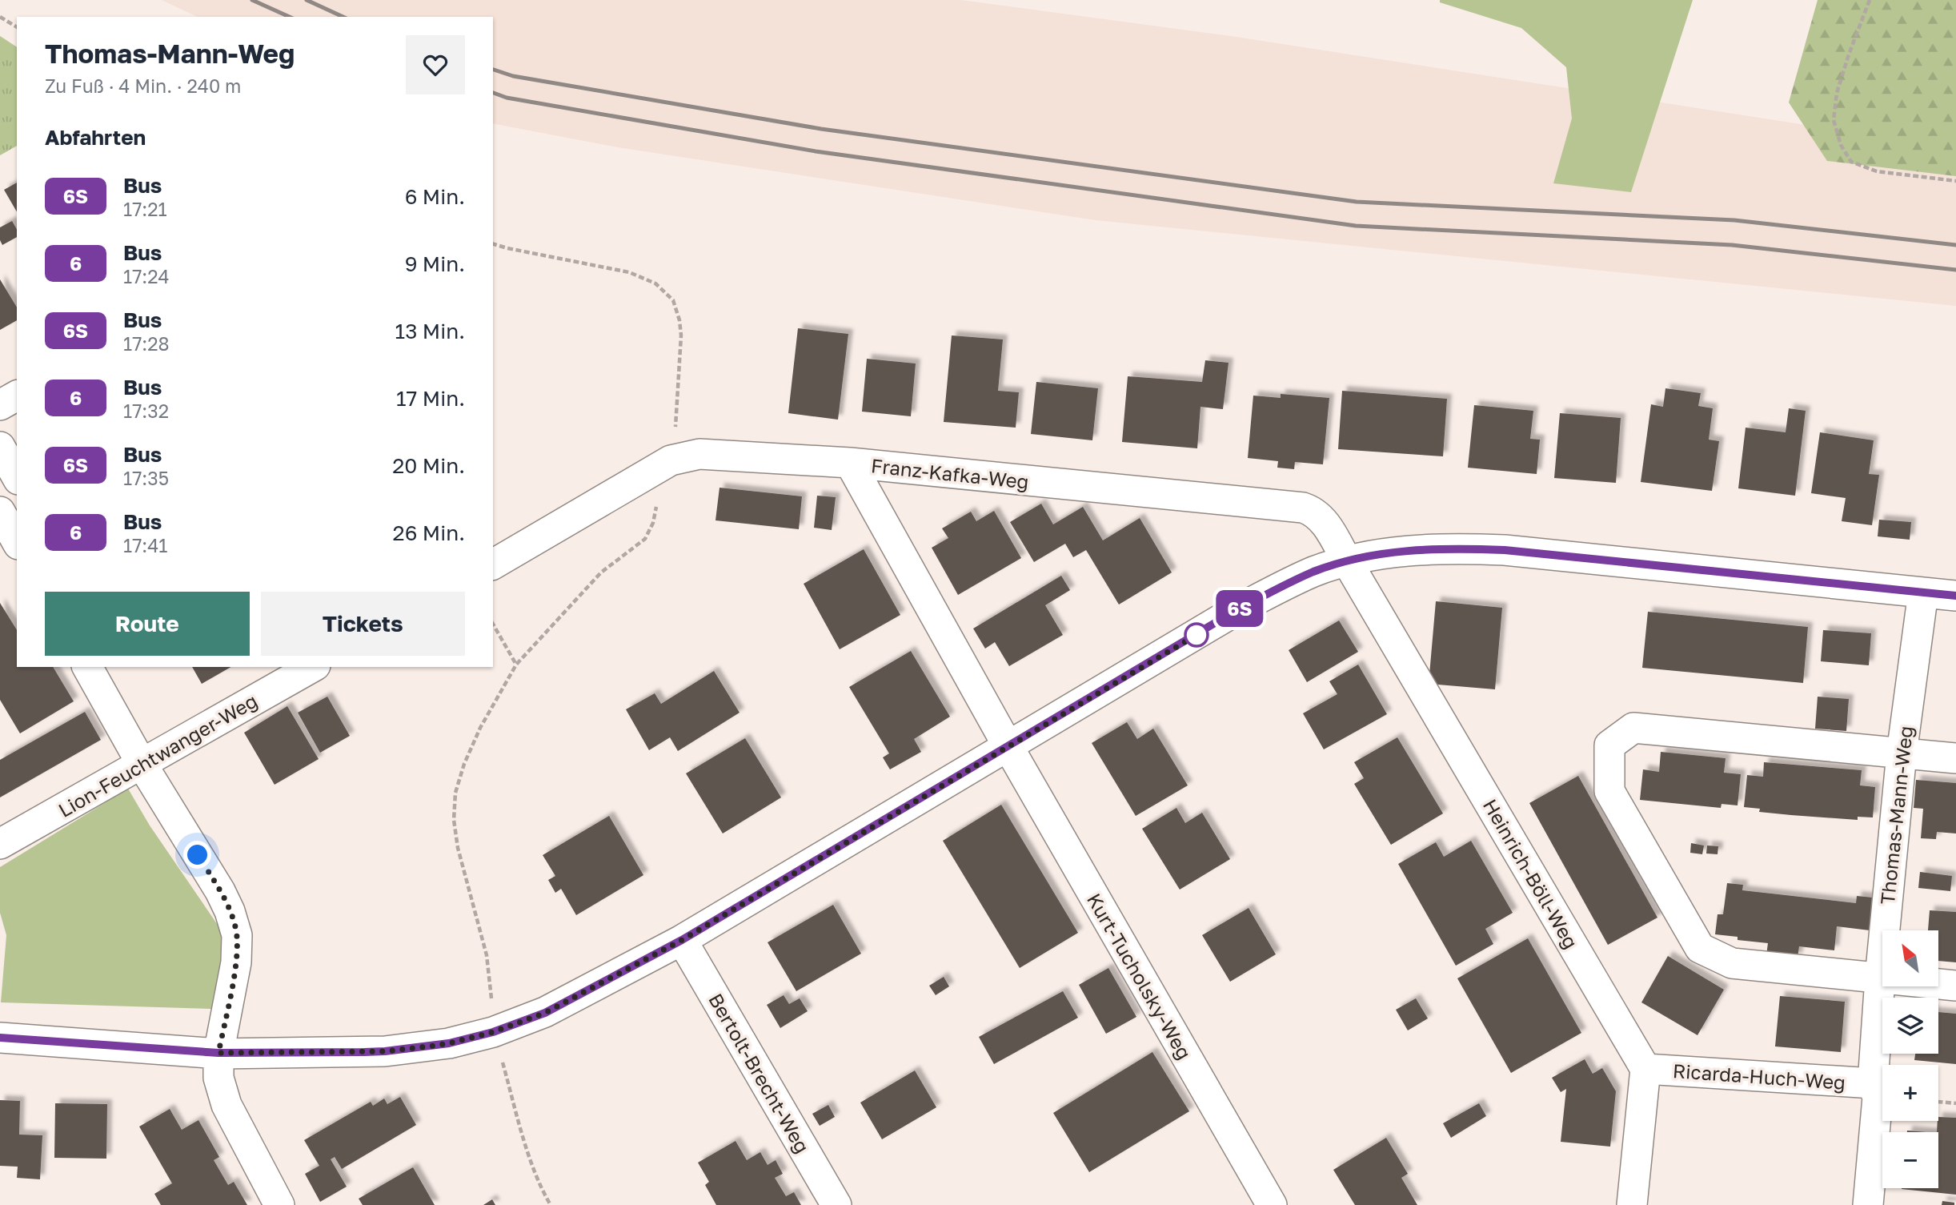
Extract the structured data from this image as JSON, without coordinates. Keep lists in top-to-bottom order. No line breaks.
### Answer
{"streets":{"street":["Franz-Kafka-Weg","Lion-Feuchtwanger-Weg","Thomas-Mann-Weg","Heinrich-Böll-Weg","Kurt-Tucholsky-Weg","Bertolt-Brecht-Weg","Ricarda-Huch-Weg"]},"crossings":[["Franz-Kafka-Weg","Heinrich-Böll-Weg"],["Franz-Kafka-Weg","Kurt-Tucholsky-Weg"],["Thomas-Mann-Weg","Ricarda-Huch-Weg"],["Heinrich-Böll-Weg","Ricarda-Huch-Weg"]],"lines":["bus line 6S"],"north":"top left","page":{"on_map":"6S","heading":[["Thomas-Mann-Weg","Zu Fuß · 4 Min. · 240 m"],"Abfahrten"],"list":[{"mark":"6S","name":"Bus","note":"17:21","value":"6 Min."},{"mark":"6","name":"Bus","note":"17:24","value":"9 Min."},{"mark":"6S","name":"Bus","note":"17:28","value":"13 Min."},{"mark":"6","name":"Bus","note":"17:32","value":"17 Min."},{"mark":"6S","name":"Bus","note":"17:35","value":"20 Min."},{"mark":"6","name":"Bus","note":"17:41","value":"26 Min."}],"buttons":["Route","Tickets"],"map_buttons":["+","−"]}}
